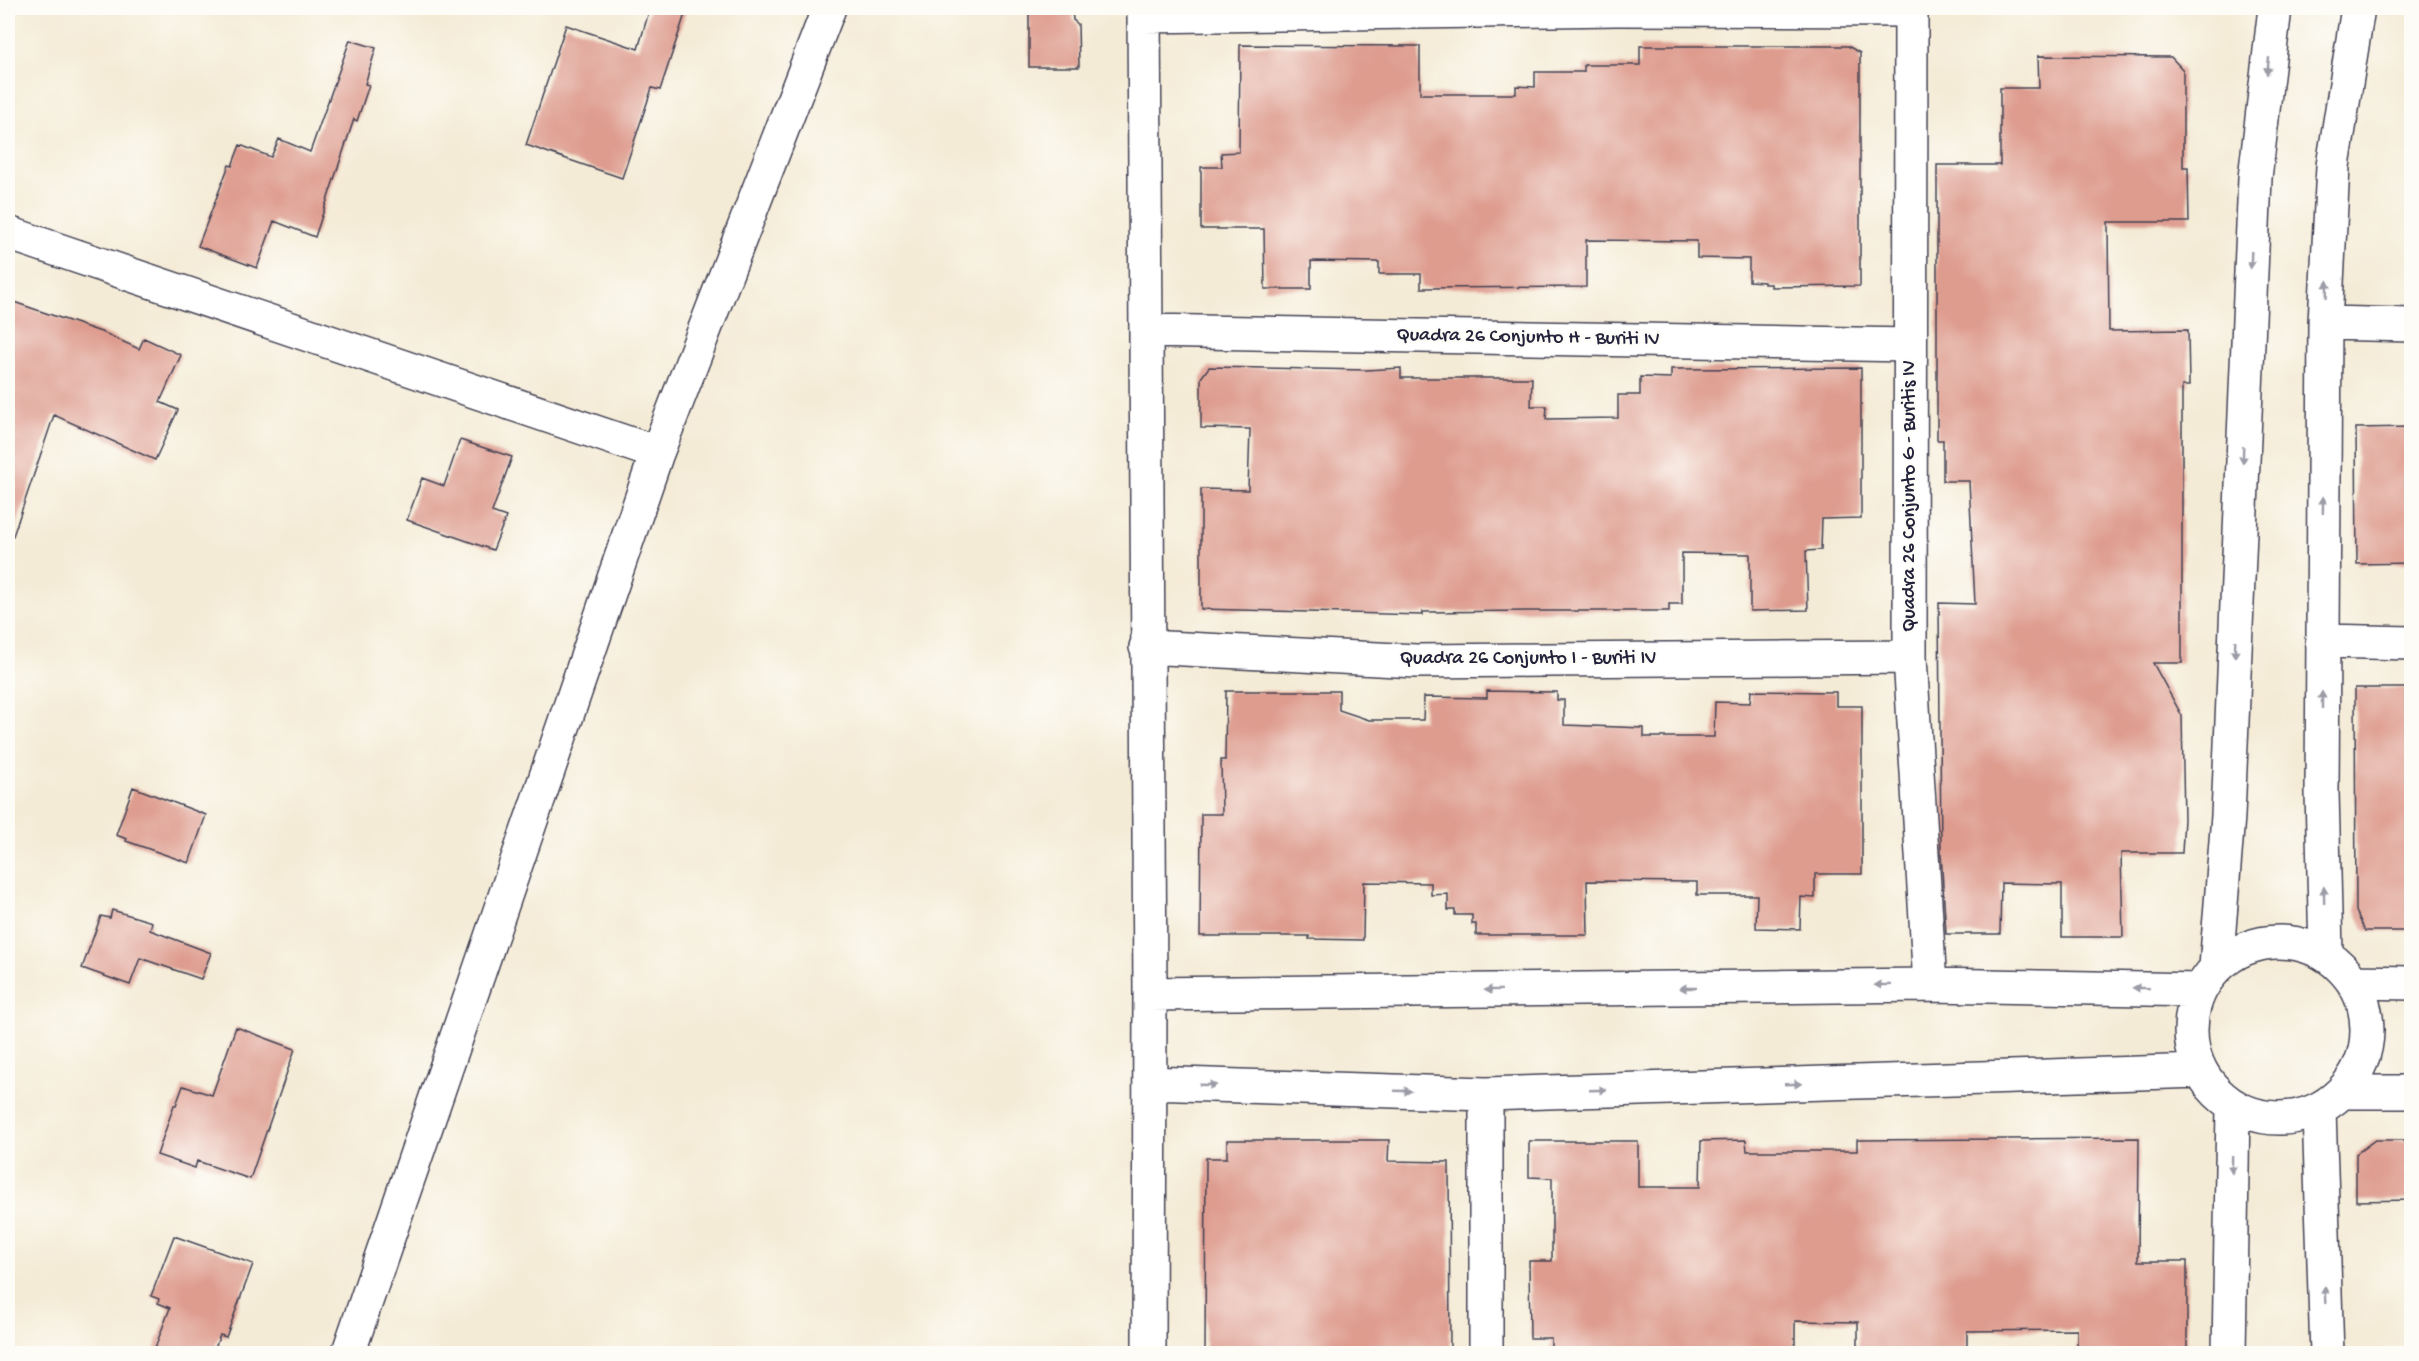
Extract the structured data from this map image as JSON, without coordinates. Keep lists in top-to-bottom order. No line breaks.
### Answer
{"streets":{"street":["Quadra 26 Conjunto H - Buriti IV","Quadra 26 Conjunto G - Buritis IV","Quadra 26 Conjunto I - Buriti IV"]},"crossings":[["Quadra 26 Conjunto H - Buriti IV","Quadra 26 Conjunto G - Buritis IV"],["Quadra 26 Conjunto G - Buritis IV","Quadra 26 Conjunto I - Buriti IV"]]}
